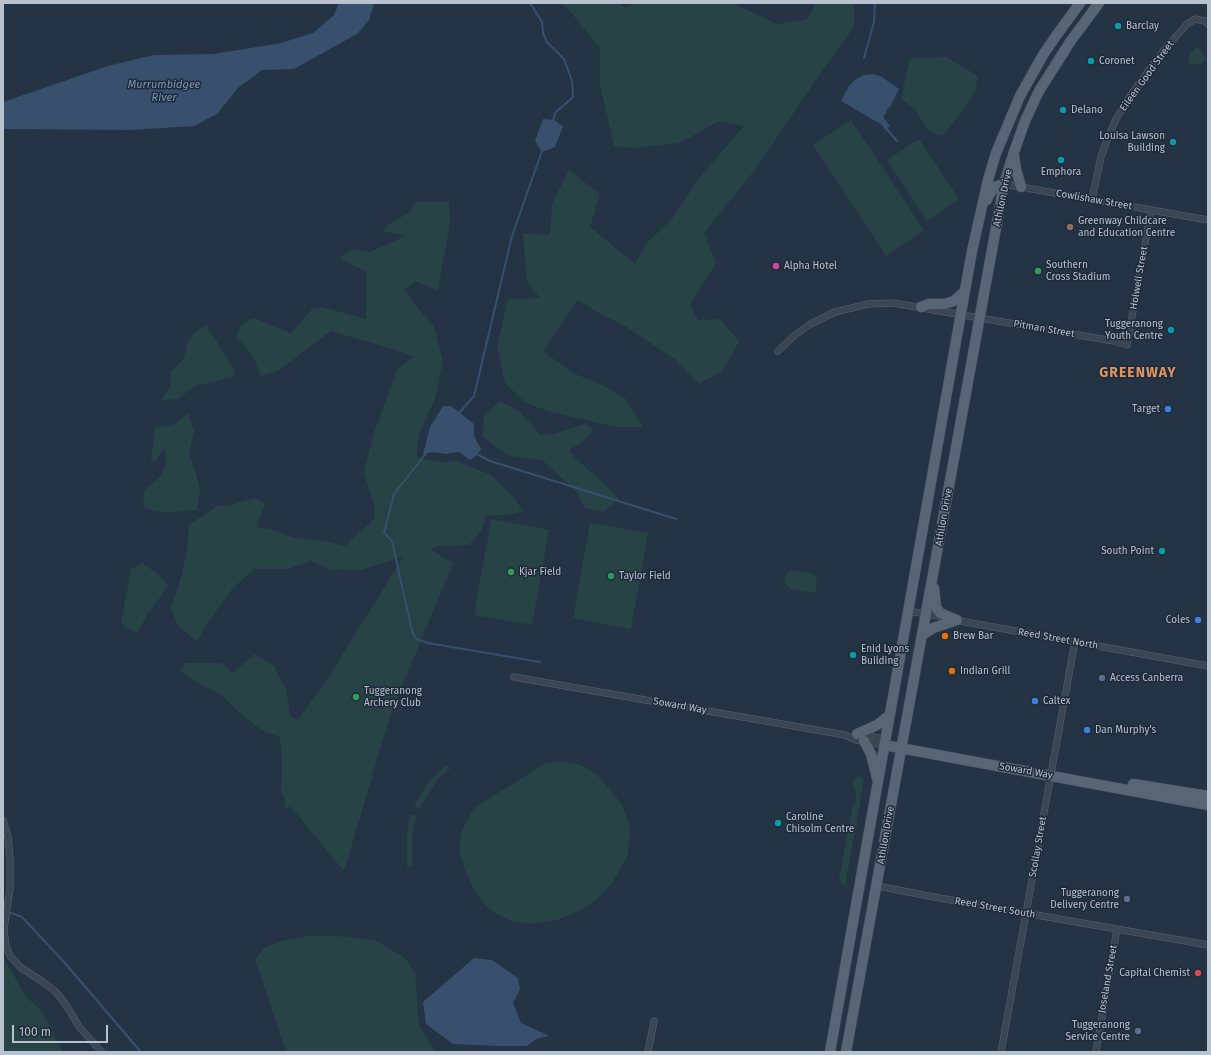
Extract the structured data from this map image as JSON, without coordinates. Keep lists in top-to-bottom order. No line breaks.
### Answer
{"streets":{"main road":["Athllon Drive","Soward Way"],"street":["Eileen Good Street","Cowlishaw Street","Holwell Street","Pitman Street","Reed Street North","Scollay Street","Reed Street South","Joseland Street"]},"crossings":[["Eileen Good Street","Cowlishaw Street"],["Athllon Drive","Cowlishaw Street"],["Athllon Drive","Pitman Street"],["Athllon Drive","Reed Street North"],["Athllon Drive","Soward Way"],["Athllon Drive","Reed Street South"],["Cowlishaw Street","Holwell Street"],["Holwell Street","Pitman Street"],["Reed Street North","Scollay Street"],["Soward Way","Scollay Street"],["Scollay Street","Reed Street South"],["Reed Street South","Joseland Street"]],"districts":["GREENWAY"],"water":["Murrumbidgee River"],"places":["Barclay","Coronet","Delano","Louisa Lawson Building","Emphora","Greenway Childcare and Education Centre","Alpha Hotel","Southern Cross Stadium","Tuggeranong Youth Centre","Target","South Point","Kjar Field","Taylor Field","Coles","Brew Bar","Enid Lyons Building","Indian Grill","Access Canberra","Tuggeranong Archery Club","Caltex","Dan Murphy's","Caroline Chisolm Centre","Tuggeranong Delivery Centre","Capital Chemist","Tuggeranong Service Centre"],"scale_bar":"100 m"}
